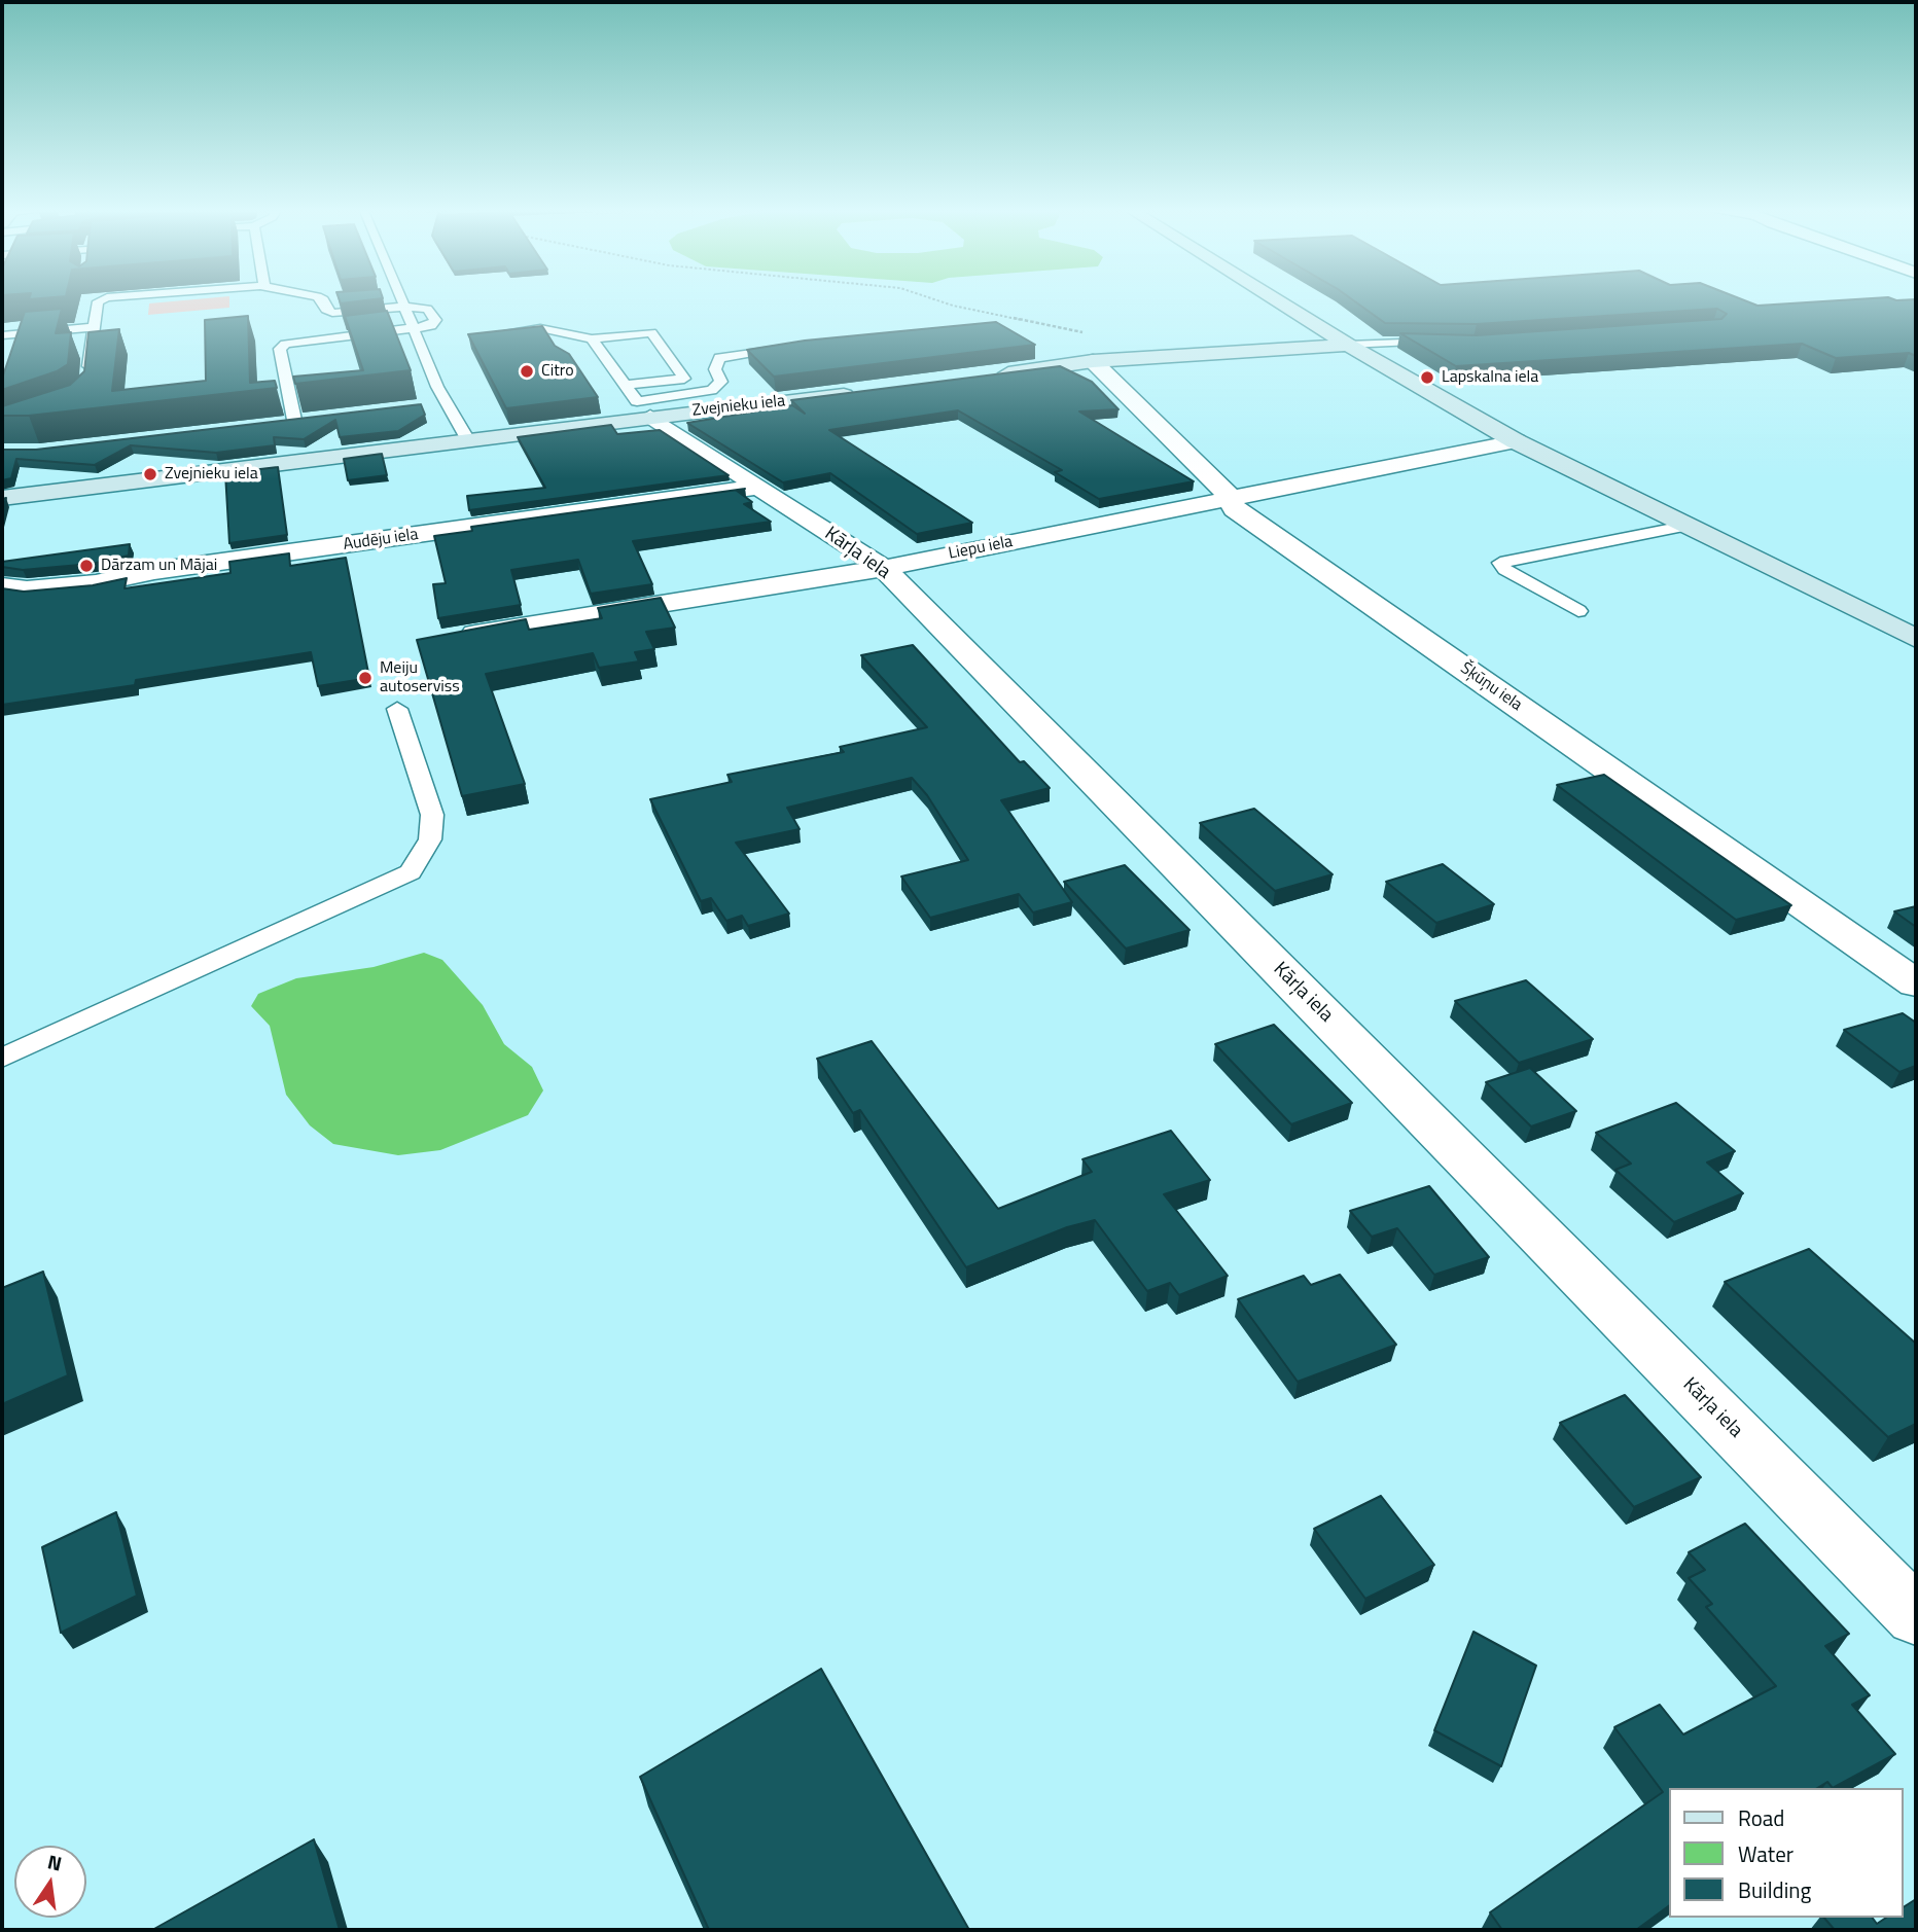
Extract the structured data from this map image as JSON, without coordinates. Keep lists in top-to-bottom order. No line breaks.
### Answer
{"streets":{"main road":["Zvejnieku iela"],"street":["Audēju iela","Liepu iela","Kārļa iela","Šķūņu iela"]},"crossings":[["Zvejnieku iela","Kārļa iela"],["Audēju iela","Kārļa iela"],["Liepu iela","Kārļa iela"],["Liepu iela","Šķūņu iela"]],"places":["Citro","Lapskalna iela","Zvejnieku iela","Dārzam un Mājai","Meiju autoserviss"],"legend":["Road","Water","Building"],"north":"top"}
